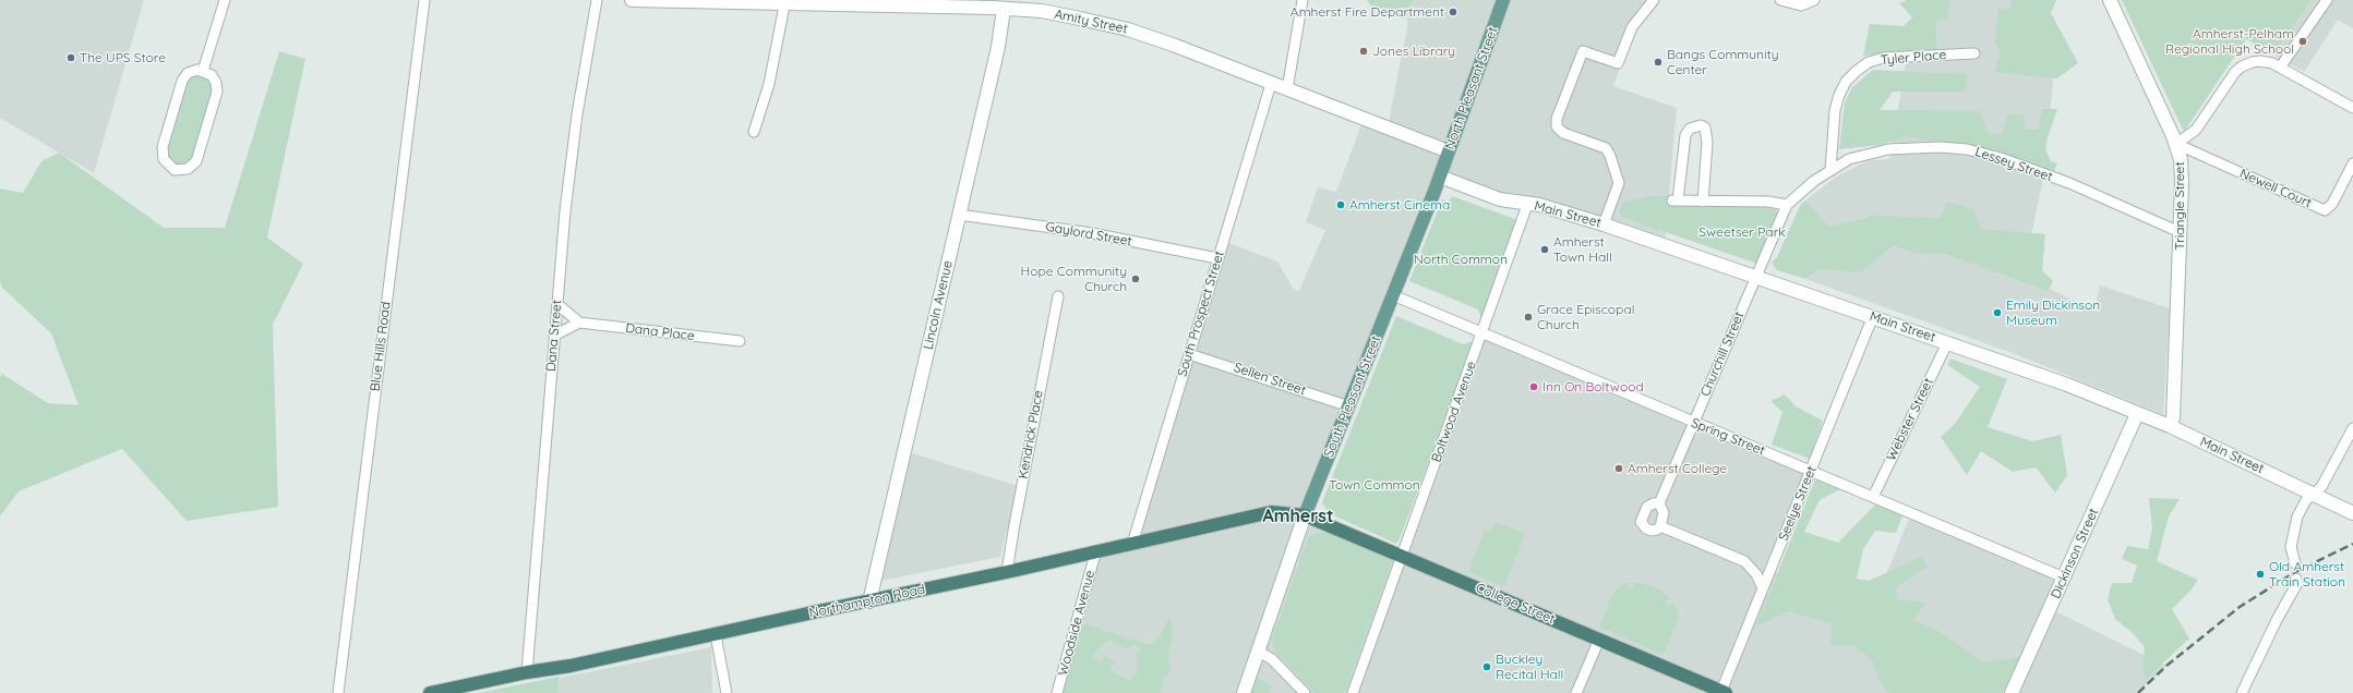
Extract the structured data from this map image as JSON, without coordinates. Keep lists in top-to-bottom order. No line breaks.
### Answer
{"streets":{"highway":["Northampton Road","College Street"],"main road":["Amity Street","North Pleasant Street","Triangle Street","Main Street","Lincoln Avenue","South Pleasant Street","Dickinson Street"],"street":["Tyler Place","Lessey Street","Newell Court","Gaylord Street","South Prospect Street","Dana Place","Dana Street","Blue Hills Road","Churchill Street","Sellen Street","Boltwood Avenue","Webster Street","Kendrick Place","Spring Street","Seelye Street","Woodside Avenue"]},"crossings":[["Amity Street","North Pleasant Street"],["Amity Street","Lincoln Avenue"],["Amity Street","South Prospect Street"],["Tyler Place","Lessey Street"],["North Pleasant Street","Main Street"],["North Pleasant Street","South Pleasant Street"],["Lessey Street","Triangle Street"],["Lessey Street","Churchill Street"],["Newell Court","Triangle Street"],["Triangle Street","Main Street"],["Main Street","Churchill Street"],["Main Street","South Pleasant Street"],["Main Street","Boltwood Avenue"],["Main Street","Webster Street"],["Main Street","Seelye Street"],["Main Street","Dickinson Street"],["Gaylord Street","Lincoln Avenue"],["Gaylord Street","South Prospect Street"],["Lincoln Avenue","Northampton Road"],["South Prospect Street","Sellen Street"],["South Prospect Street","Northampton Road"],["Dana Street","Northampton Road"],["Churchill Street","Spring Street"],["Churchill Street","Seelye Street"],["Sellen Street","South Pleasant Street"],["South Pleasant Street","Spring Street"],["South Pleasant Street","Northampton Road"],["South Pleasant Street","College Street"],["Boltwood Avenue","Spring Street"],["Boltwood Avenue","College Street"],["Webster Street","Spring Street"],["Kendrick Place","Northampton Road"],["Spring Street","Seelye Street"],["Spring Street","Dickinson Street"],["Seelye Street","College Street"],["Northampton Road","College Street"],["Northampton Road","Woodside Avenue"]],"districts":["Amherst"],"parks":["Sweetser Park","North Common","Town Common"],"places":["Amherst Fire Department","Amherst-Pelham Regional High School","Jones Library","The UPS Store","Bangs Community Center","Amherst Cinema","Amherst Town Hall","Hope Community Church","Emily Dickinson Museum","Grace Episcopal Church","Inn On Boltwood","Amherst College","Old Amherst Train Station","Buckley Recital Hall"]}
